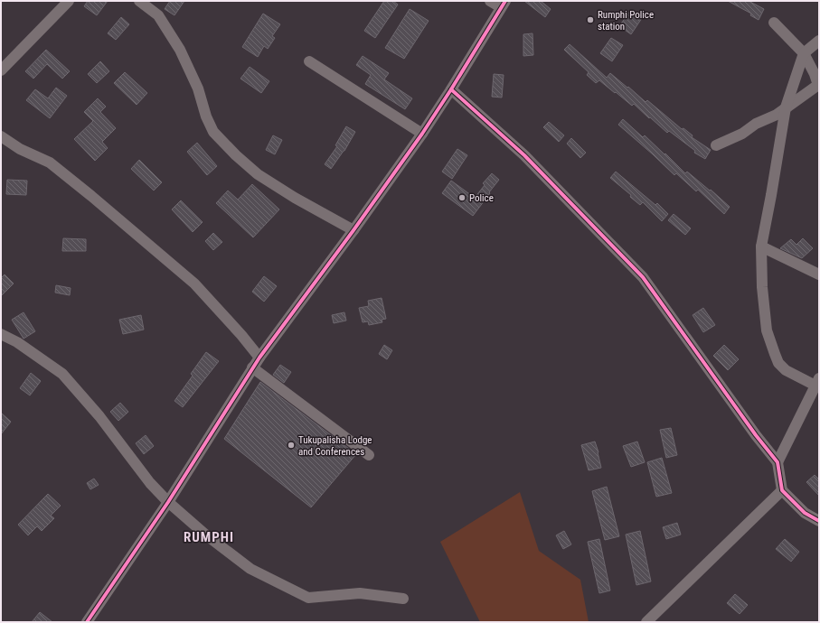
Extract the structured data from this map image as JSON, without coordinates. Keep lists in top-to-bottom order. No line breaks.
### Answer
{"districts":["RUMPHI"],"places":["Rumphi Police station","Police","Tukupalisha Lodge and Conferences"]}
